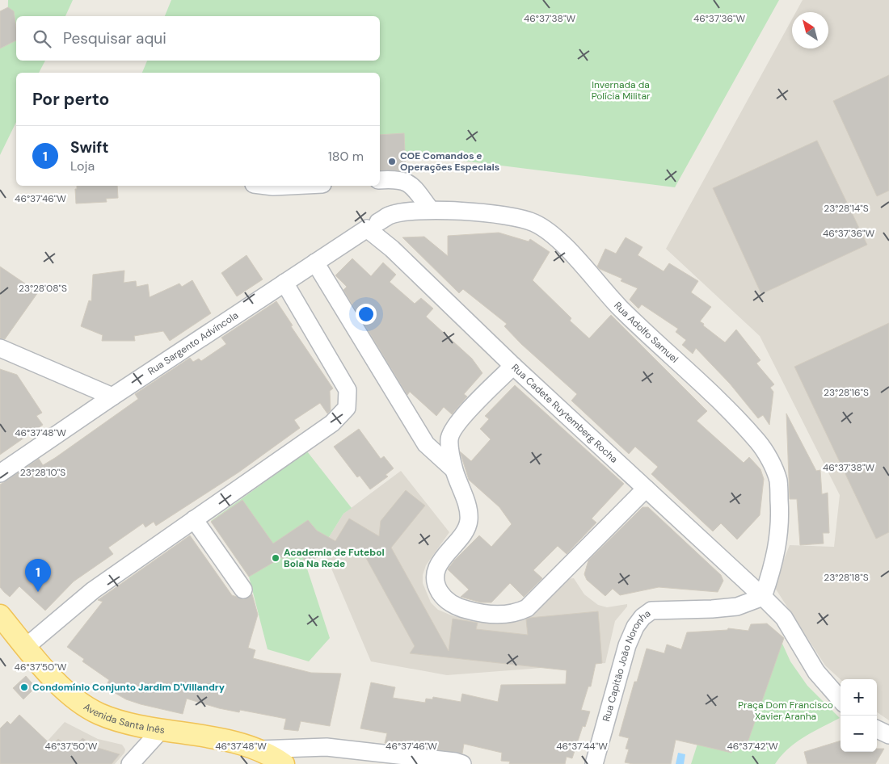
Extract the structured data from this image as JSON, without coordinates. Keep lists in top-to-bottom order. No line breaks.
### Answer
{"streets":{"main road":["Avenida Santa Inês"],"street":["Rua Adolfo Samuel","Rua Sargento Advíncola","Rua Cadete Ruytemberg Rocha","Rua Capitão João Noronha"]},"crossings":[["Rua Adolfo Samuel","Rua Sargento Advíncola"],["Rua Adolfo Samuel","Rua Cadete Ruytemberg Rocha"],["Rua Adolfo Samuel","Rua Capitão João Noronha"],["Rua Sargento Advíncola","Rua Cadete Ruytemberg Rocha"],["Rua Cadete Ruytemberg Rocha","Rua Capitão João Noronha"]],"parks":["Invernada da Polícia Militar","Praça Dom Francisco Xavier Aranha"],"places":["COE Comandos e Operações Especiais","Academia de Futebol Bola Na Rede","Condomínio Conjunto Jardim D'Villandry"],"north":"top left","page":{"search":"Pesquisar aqui","heading":"Por perto","list":[{"mark":"1","name":"Swift","note":"Loja","value":"180 m"}],"pins":"1","map_buttons":["+","−"]},"coordinates":["46°37'38\"W","46°37'36\"W","46°37'46\"W","23°28'14\"S","23°28'08\"S","23°28'16\"S","46°37'48\"W","23°28'10\"S","23°28'18\"S","46°37'50\"W","46°37'44\"W","46°37'42\"W"]}
